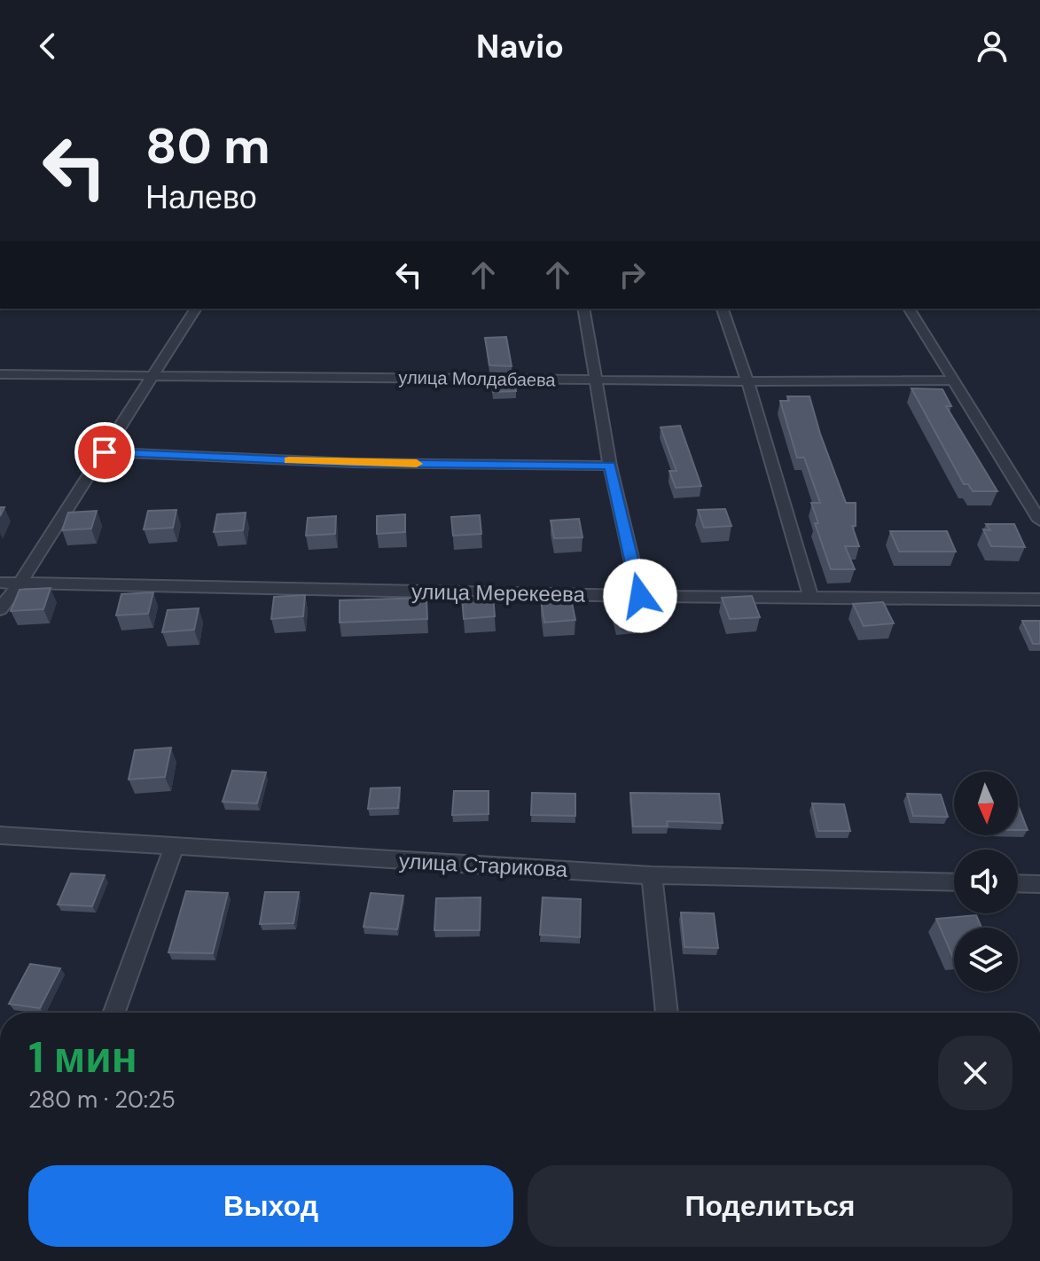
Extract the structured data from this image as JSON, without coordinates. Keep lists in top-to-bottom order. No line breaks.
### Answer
{"streets":{"street":["улица Молдабаева","улица Мерекеева","улица Старикова"]},"north":"bottom","page":{"header":"Navio","turn":["80 m","Налево"],"heading":["1 мин","280 m · 20:25"],"buttons":["Выход","Поделиться"]}}
